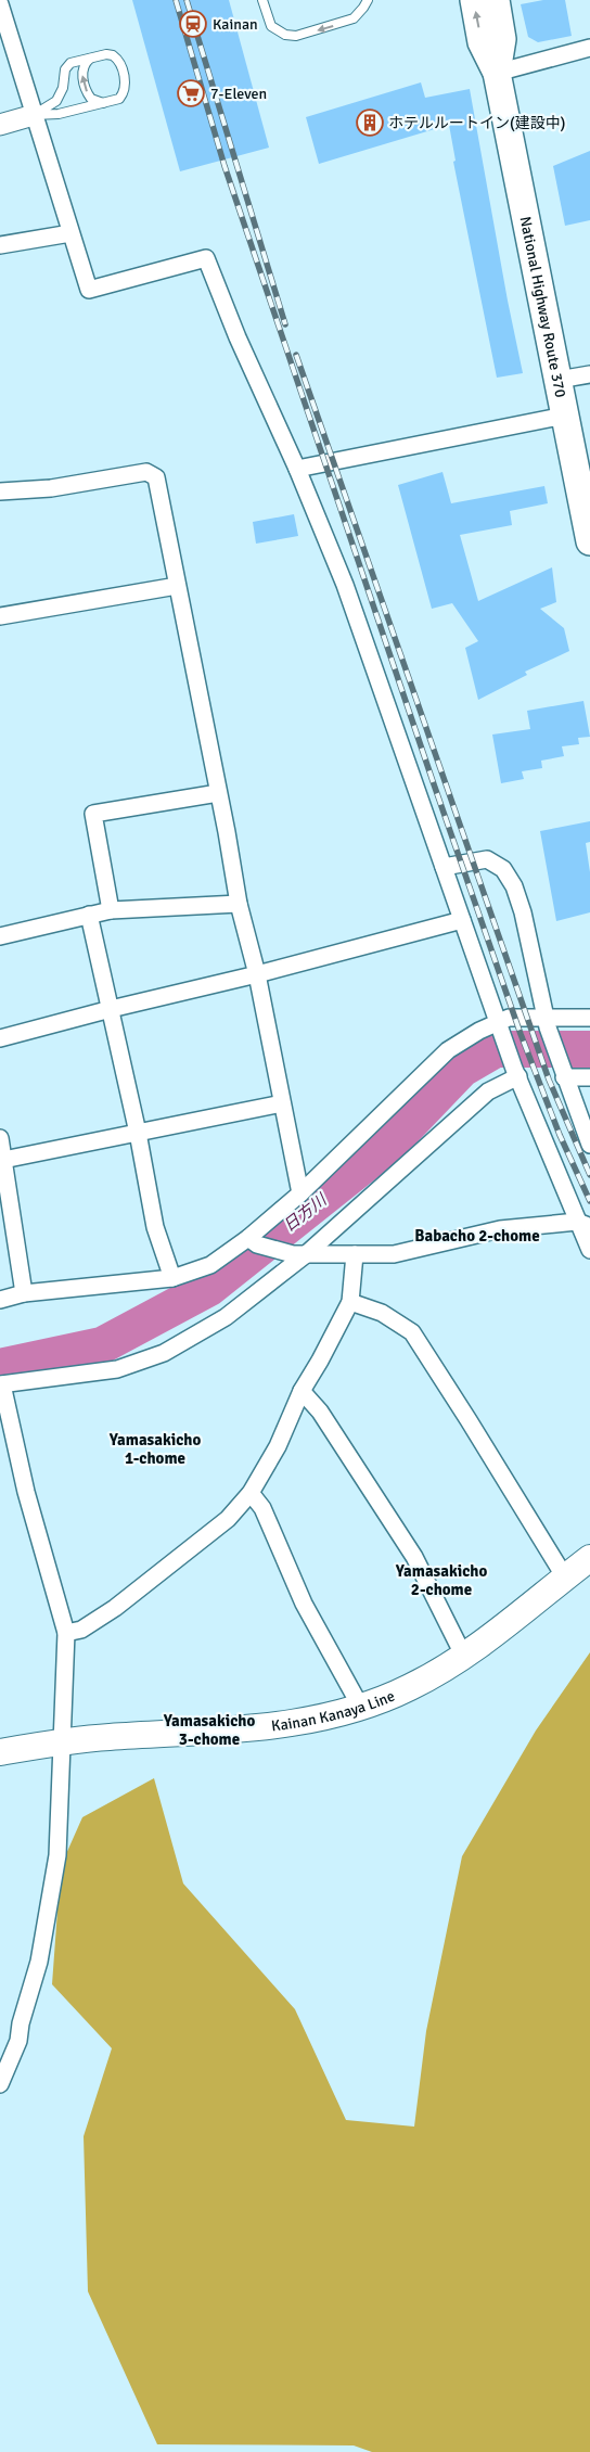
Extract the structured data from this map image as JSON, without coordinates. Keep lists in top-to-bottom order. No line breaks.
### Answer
{"streets":{"highway":["National Highway Route 370"],"main road":["Kainan Kanaya Line"]},"districts":["Babacho 2-chome","Yamasakicho 1-chome","Yamasakicho 2-chome","Yamasakicho 3-chome"],"water":["日方川"],"places":{"station":["Kainan"],"supermarket":["7-Eleven"],"building":["ホテルルートイン(建設中)"]}}
